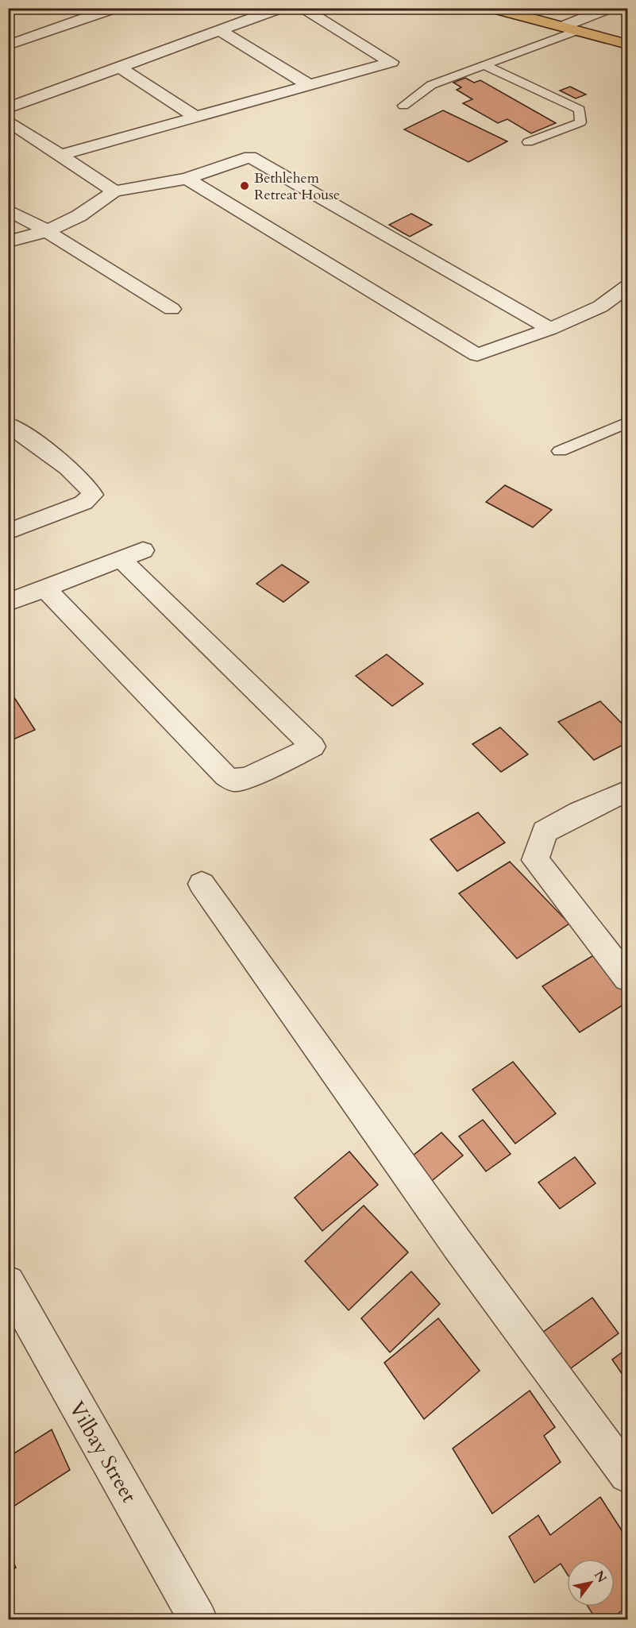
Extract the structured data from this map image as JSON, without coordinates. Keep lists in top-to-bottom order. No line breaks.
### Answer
{"streets":{"street":["Vilbay Street"]},"places":["Bethlehem Retreat House"],"north":"top right"}
